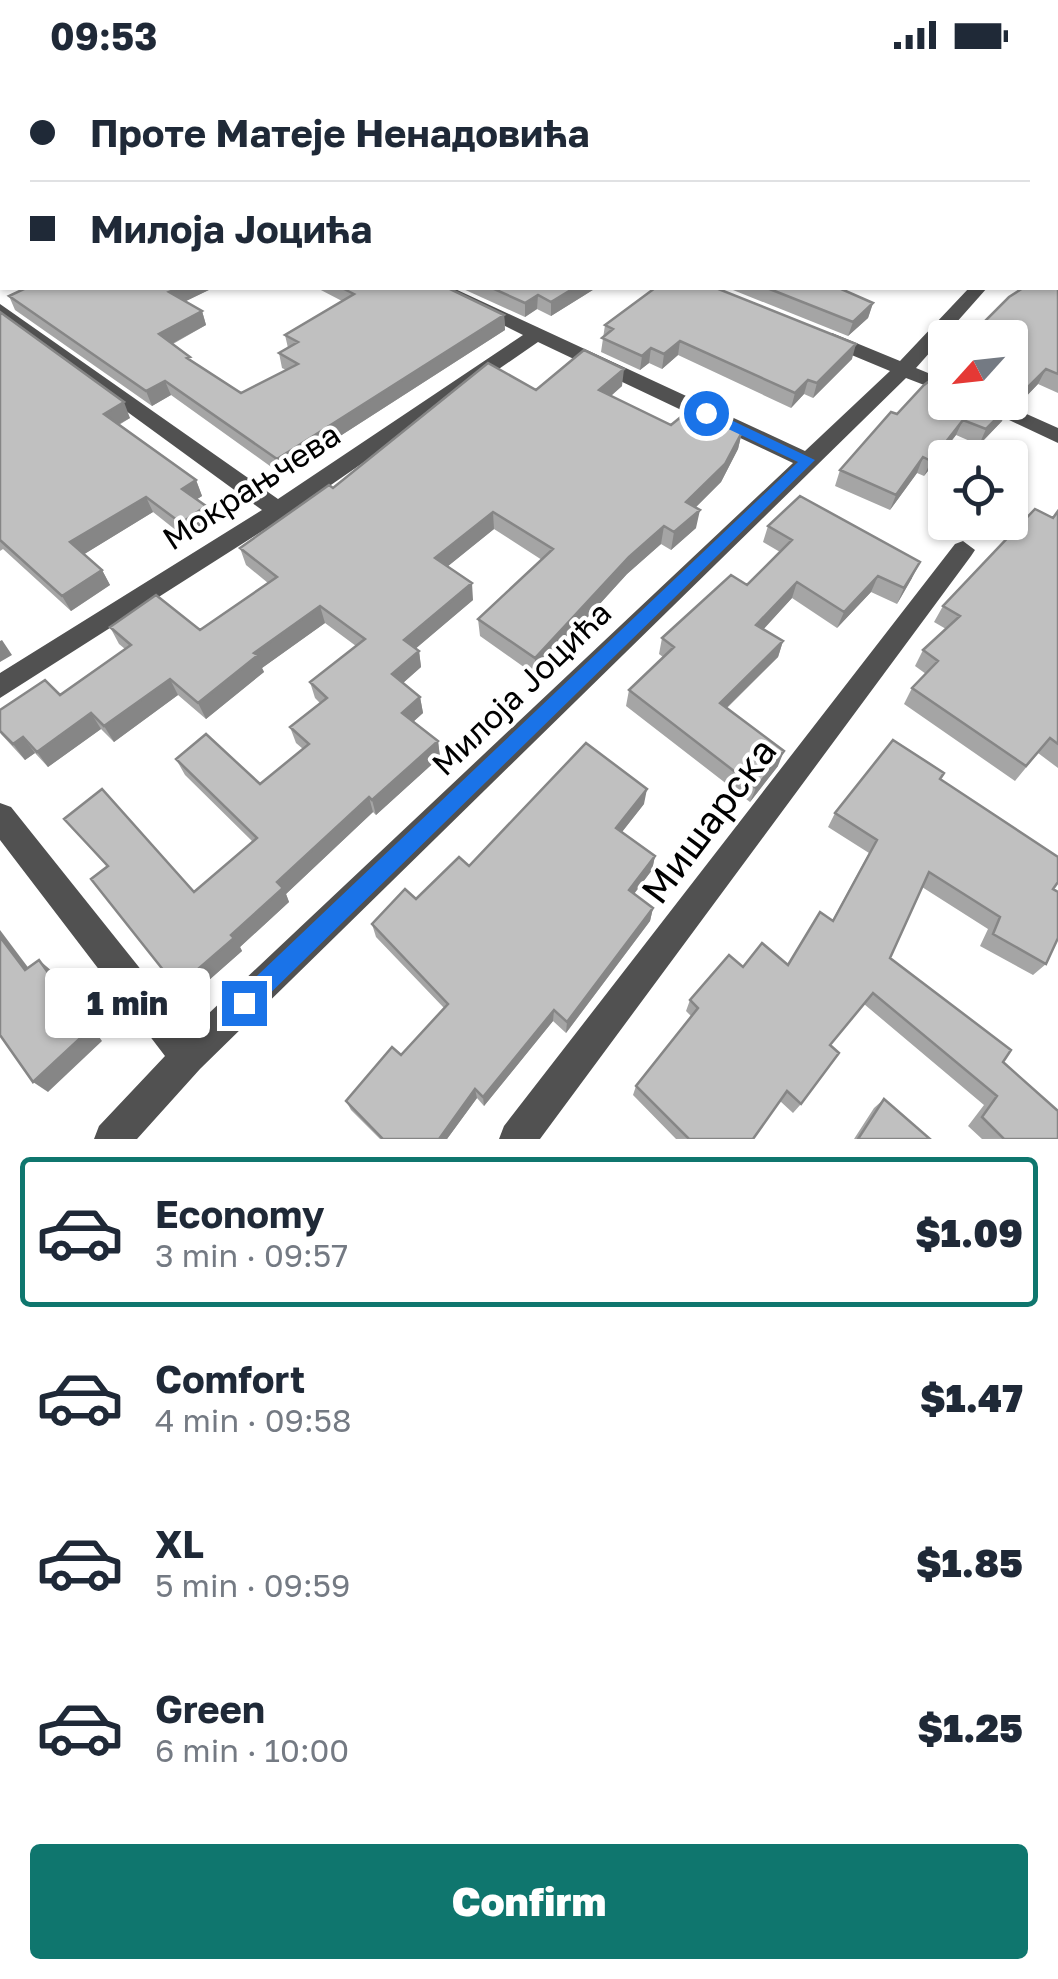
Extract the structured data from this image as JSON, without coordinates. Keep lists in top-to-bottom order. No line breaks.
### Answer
{"streets":{"street":["Мокрањчева","Милоја Јоцића","Мишарска"]},"north":"bottom left","page":{"status":"09:53","banner":["Проте Матеје Ненадовића","Милоја Јоцића"],"bubble":"1 min","list":[{"name":"Economy","note":"3 min · 09:57","value":"$1.09"},{"name":"Comfort","note":"4 min · 09:58","value":"$1.47"},{"name":"XL","note":"5 min · 09:59","value":"$1.85"},{"name":"Green","note":"6 min · 10:00","value":"$1.25"}],"buttons":"Confirm"}}
